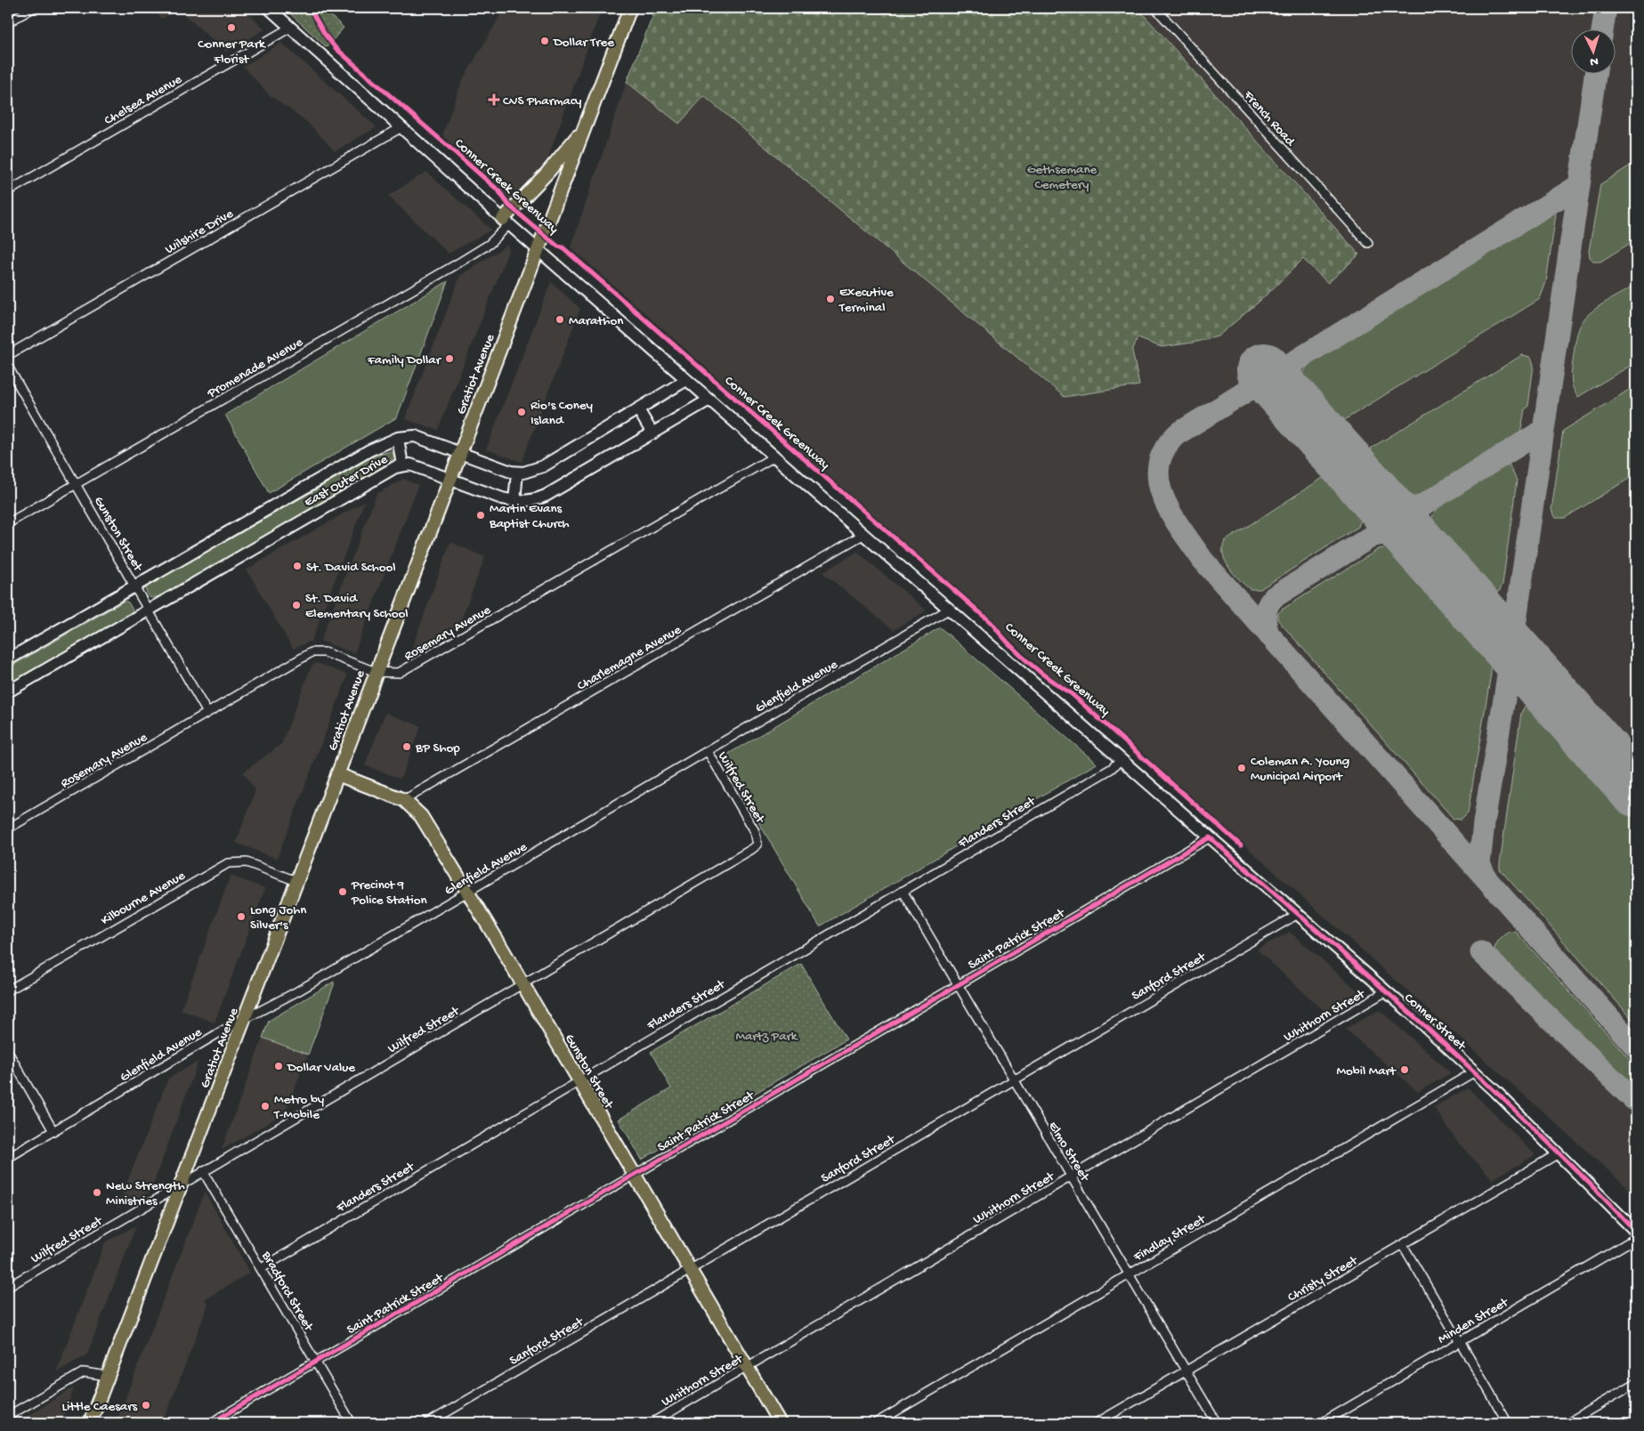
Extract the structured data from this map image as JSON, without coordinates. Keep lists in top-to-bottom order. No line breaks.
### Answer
{"streets":{"main road":["Gratiot Avenue","East Outer Drive","Gunston Street","Conner Street"],"street":["Chelsea Avenue","French Road","Wilshire Drive","Promenade Avenue","Rosemary Avenue","Charlemagne Avenue","Glenfield Avenue","Wilfred Street","Flanders Street","Kilbourne Avenue","Saint Patrick Street","Sanford Street","Whithorn Street","Elmo Street","Findlay Street","Christy Street","Bradford Street","Minden Street"],"cycle path":["Conner Creek Greenway"]},"crossings":[["Chelsea Avenue","Conner Street"],["Wilshire Drive","Conner Street"],["Promenade Avenue","Gunston Street"],["Promenade Avenue","Conner Street"],["Gratiot Avenue","East Outer Drive"],["Gratiot Avenue","Gunston Street"],["Gratiot Avenue","Rosemary Avenue"],["Gratiot Avenue","Glenfield Avenue"],["Gratiot Avenue","Wilfred Street"],["Gratiot Avenue","Kilbourne Avenue"],["Gratiot Avenue","Conner Street"],["East Outer Drive","Gunston Street"],["East Outer Drive","Conner Street"],["Gunston Street","Rosemary Avenue"],["Gunston Street","Charlemagne Avenue"],["Gunston Street","Glenfield Avenue"],["Gunston Street","Wilfred Street"],["Gunston Street","Flanders Street"],["Gunston Street","Saint Patrick Street"],["Gunston Street","Sanford Street"],["Gunston Street","Whithorn Street"],["Rosemary Avenue","Conner Street"],["Charlemagne Avenue","Conner Street"],["Glenfield Avenue","Wilfred Street"],["Glenfield Avenue","Conner Street"],["Wilfred Street","Bradford Street"],["Flanders Street","Conner Street"],["Flanders Street","Elmo Street"],["Flanders Street","Bradford Street"],["Saint Patrick Street","Conner Street"],["Saint Patrick Street","Elmo Street"],["Saint Patrick Street","Bradford Street"],["Sanford Street","Conner Street"],["Sanford Street","Elmo Street"],["Whithorn Street","Conner Street"],["Whithorn Street","Elmo Street"],["Conner Street","Findlay Street"],["Conner Street","Christy Street"],["Elmo Street","Findlay Street"],["Elmo Street","Christy Street"]],"parks":["Gethsemane Cemetery","Martz Park"],"places":{"other":["Conner Park Florist","Dollar Tree","Executive Terminal","Marathon","Family Dollar","Rio's Coney Island","Martin Evans Baptist Church","St. David School","St. David Elementary School","BP Shop","Coleman A. Young Municipal Airport","Precinct 9 Police Station","Long John Silver's","Dollar Value","Mobil Mart","Metro by T-Mobile","New Strength Ministries","Little Caesars"],"health":["CVS Pharmacy"]},"north":"bottom"}
